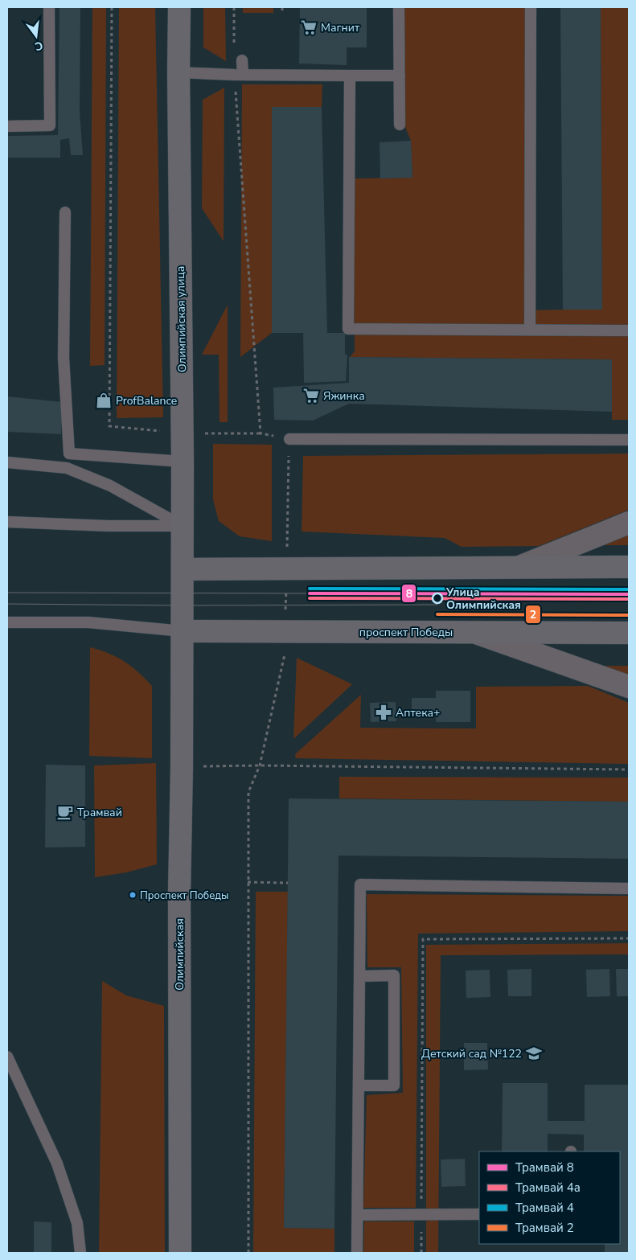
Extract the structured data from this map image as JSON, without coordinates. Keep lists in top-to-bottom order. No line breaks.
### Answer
{"streets":{"main road":["Олимпийская улица","проспект Победы","Олимпийская"]},"crossings":[["Олимпийская улица","проспект Победы"],["Олимпийская улица","Олимпийская"],["проспект Победы","Олимпийская"]],"places":{"supermarket":["Магнит","Яжинка"],"shop":["ProfBalance"],"other":["Улица Олимпийская","Проспект Победы"],"pharmacy":["Аптека+"],"cafe":["Трамвай"],"school or university":["Детский сад №122"]},"lines":["tram line 4","tram line 8","tram line 4а","tram line 2"],"legend":["Трамвай 8","Трамвай 4а","Трамвай 4","Трамвай 2"],"north":"bottom"}
